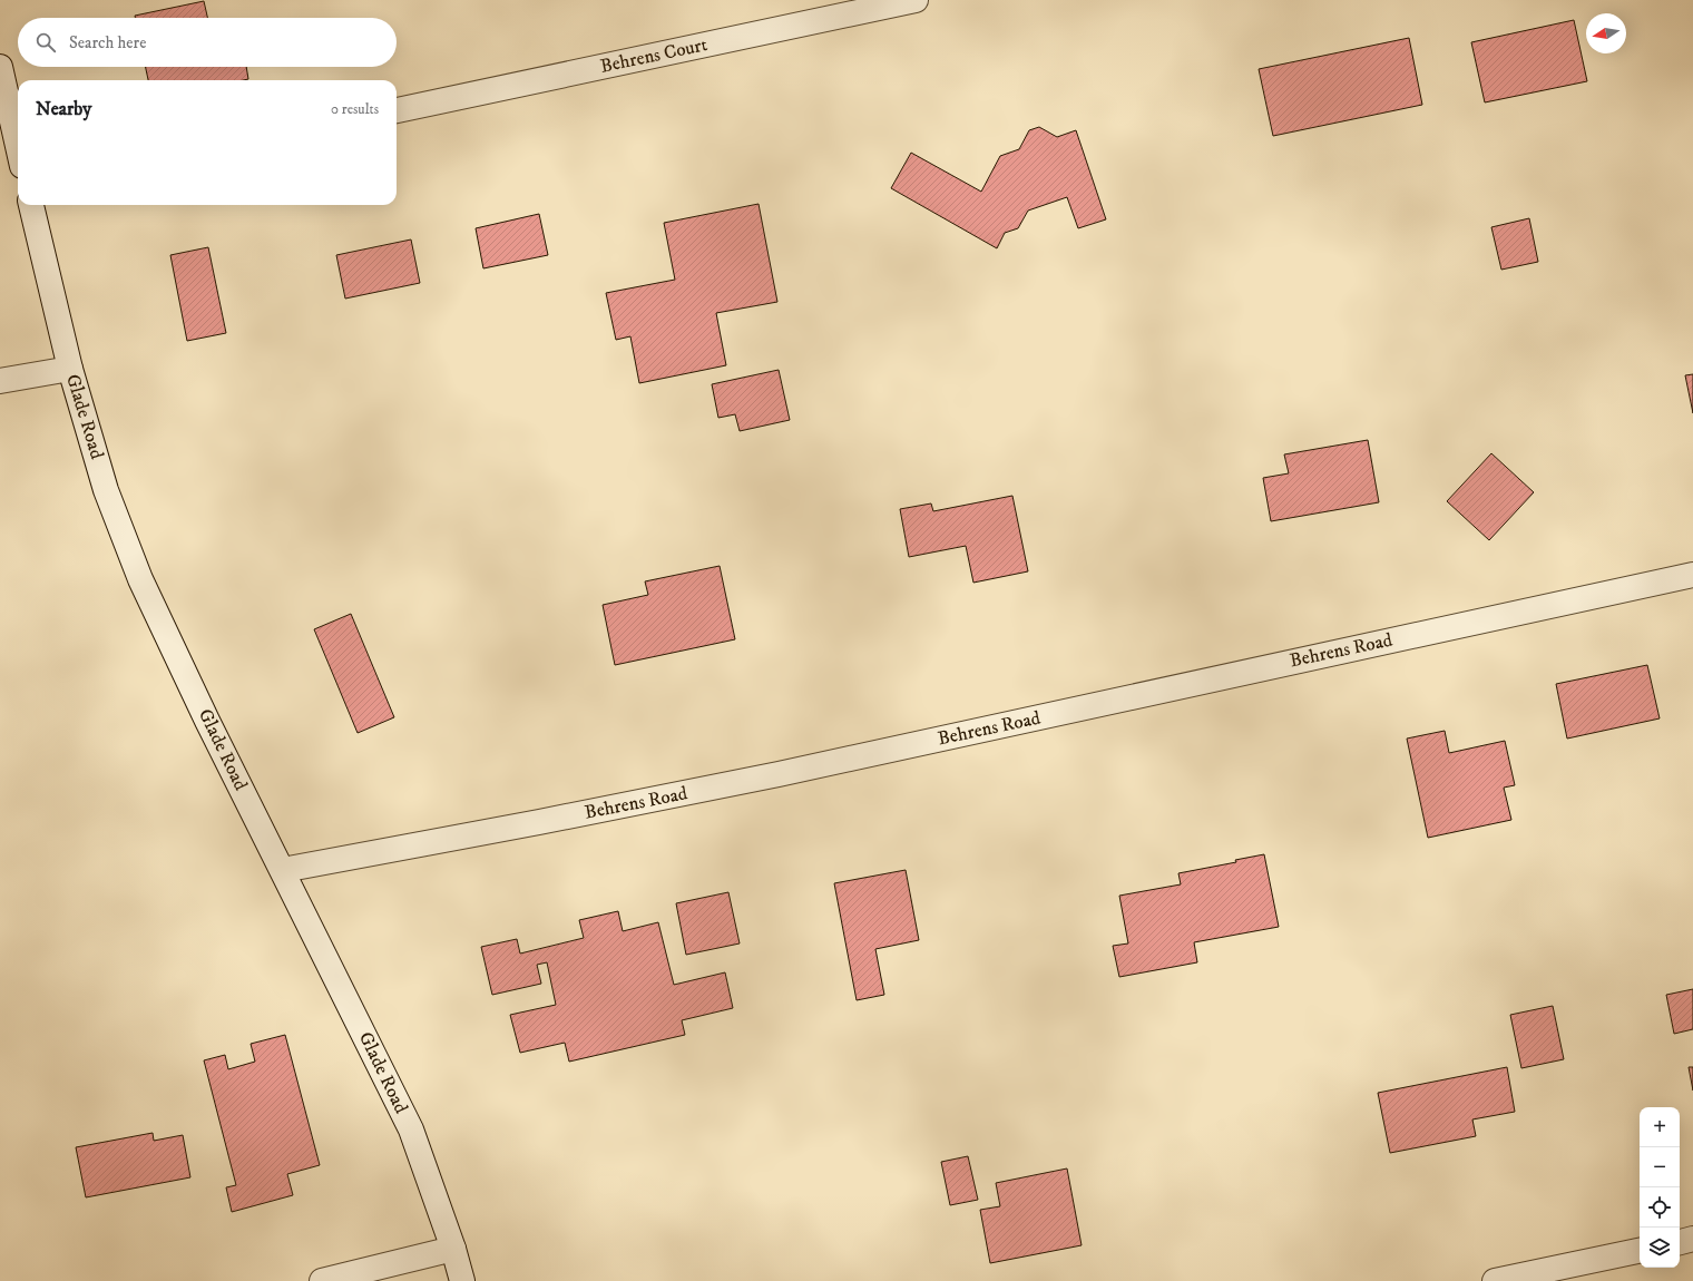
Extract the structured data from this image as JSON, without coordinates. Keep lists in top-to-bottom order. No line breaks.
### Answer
{"streets":{"street":["Behrens Court","Glade Road","Behrens Road"]},"crossings":[["Glade Road","Behrens Road"]],"north":"left","page":{"search":"Search here","heading":["Nearby","0 results"],"map_buttons":["+","−"]}}
